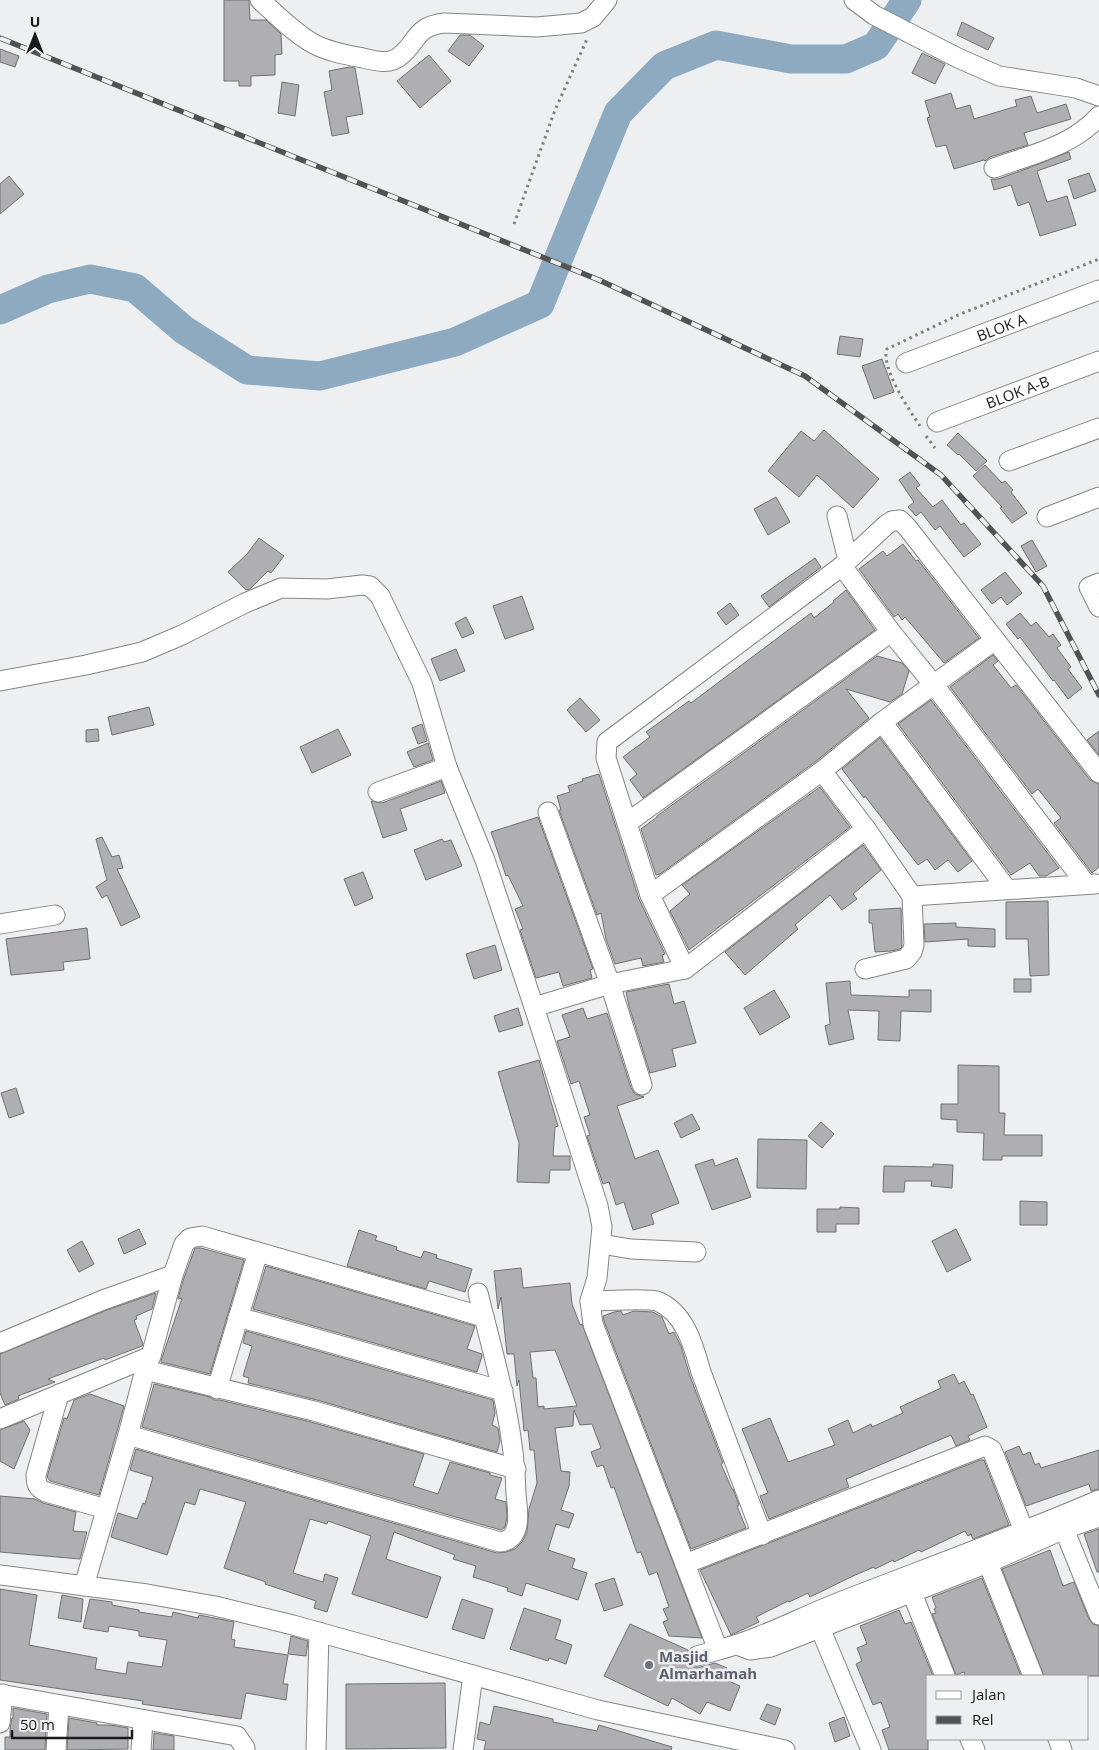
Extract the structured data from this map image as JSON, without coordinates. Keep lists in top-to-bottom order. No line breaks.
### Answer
{"streets":{"street":["BLOK A","BLOK A-B"]},"places":["Masjid Almarhamah"],"legend":["Jalan","Rel"],"scale_bar":"50 m","north":"top"}
